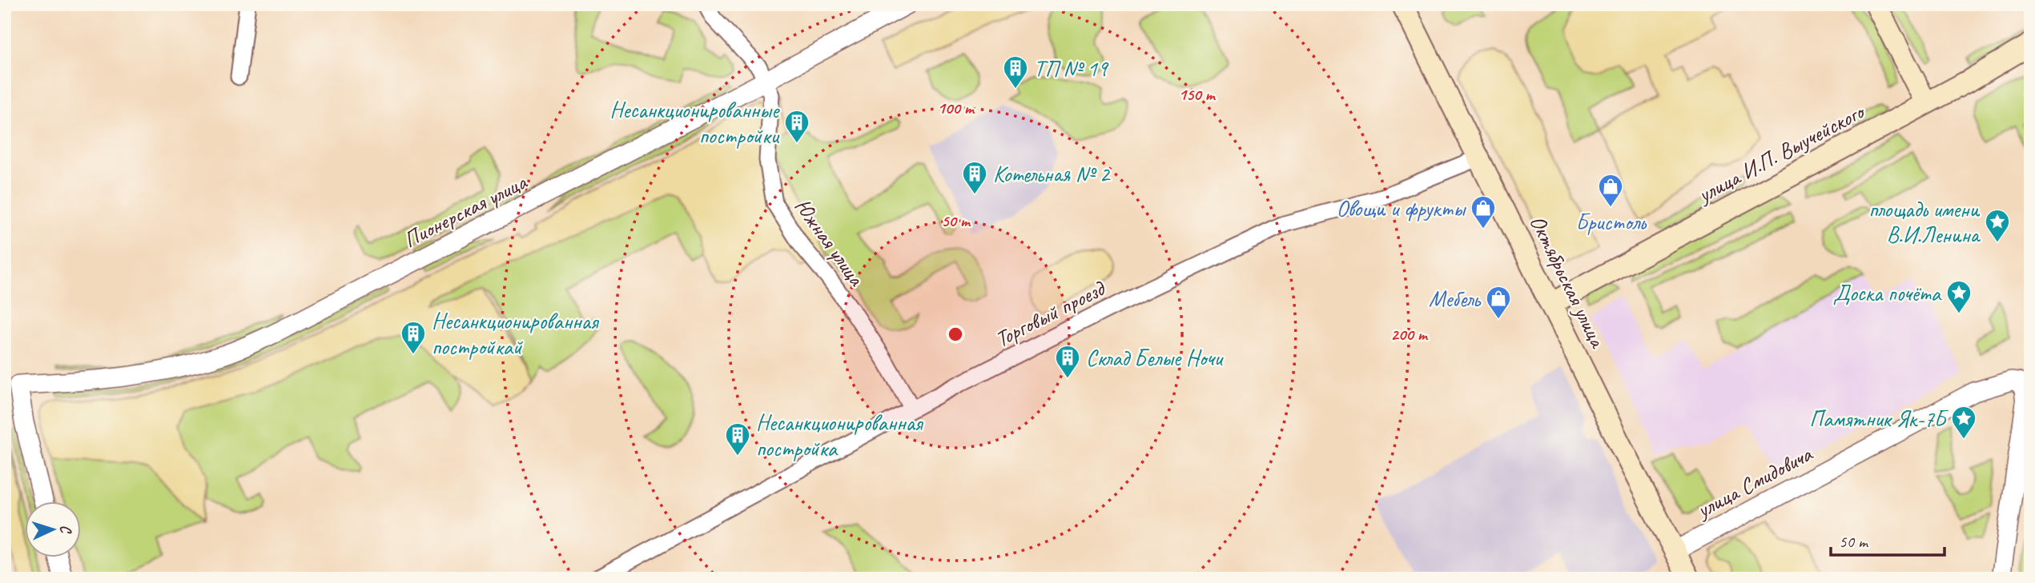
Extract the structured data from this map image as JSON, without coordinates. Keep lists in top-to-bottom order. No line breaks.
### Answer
{"streets":{"main road":["улица И.П. Выучейского","Октябрьская улица"],"street":["Пионерская улица","Южная улица","Торговый проезд","улица Смидовича"]},"crossings":[["улица И.П. Выучейского","Октябрьская улица"],["Пионерская улица","Южная улица"],["Южная улица","Торговый проезд"],["Октябрьская улица","Торговый проезд"],["Октябрьская улица","улица Смидовича"]],"places":{"building":["ТП № 19","Несанкционированные постройки","Котельная № 2","Несанкционированная постройкай","Склад Белые Ночи","Несанкционированная постройка"],"shop":["Бристоль","Овощи и фрукты","Мебель"],"place":["площадь имени В.И.Ленина","Доска почёта","Памятник Як-7Б"]},"scale_bar":"50 m","north":"right","rings":["150 m","100 m","50 m","200 m"]}
